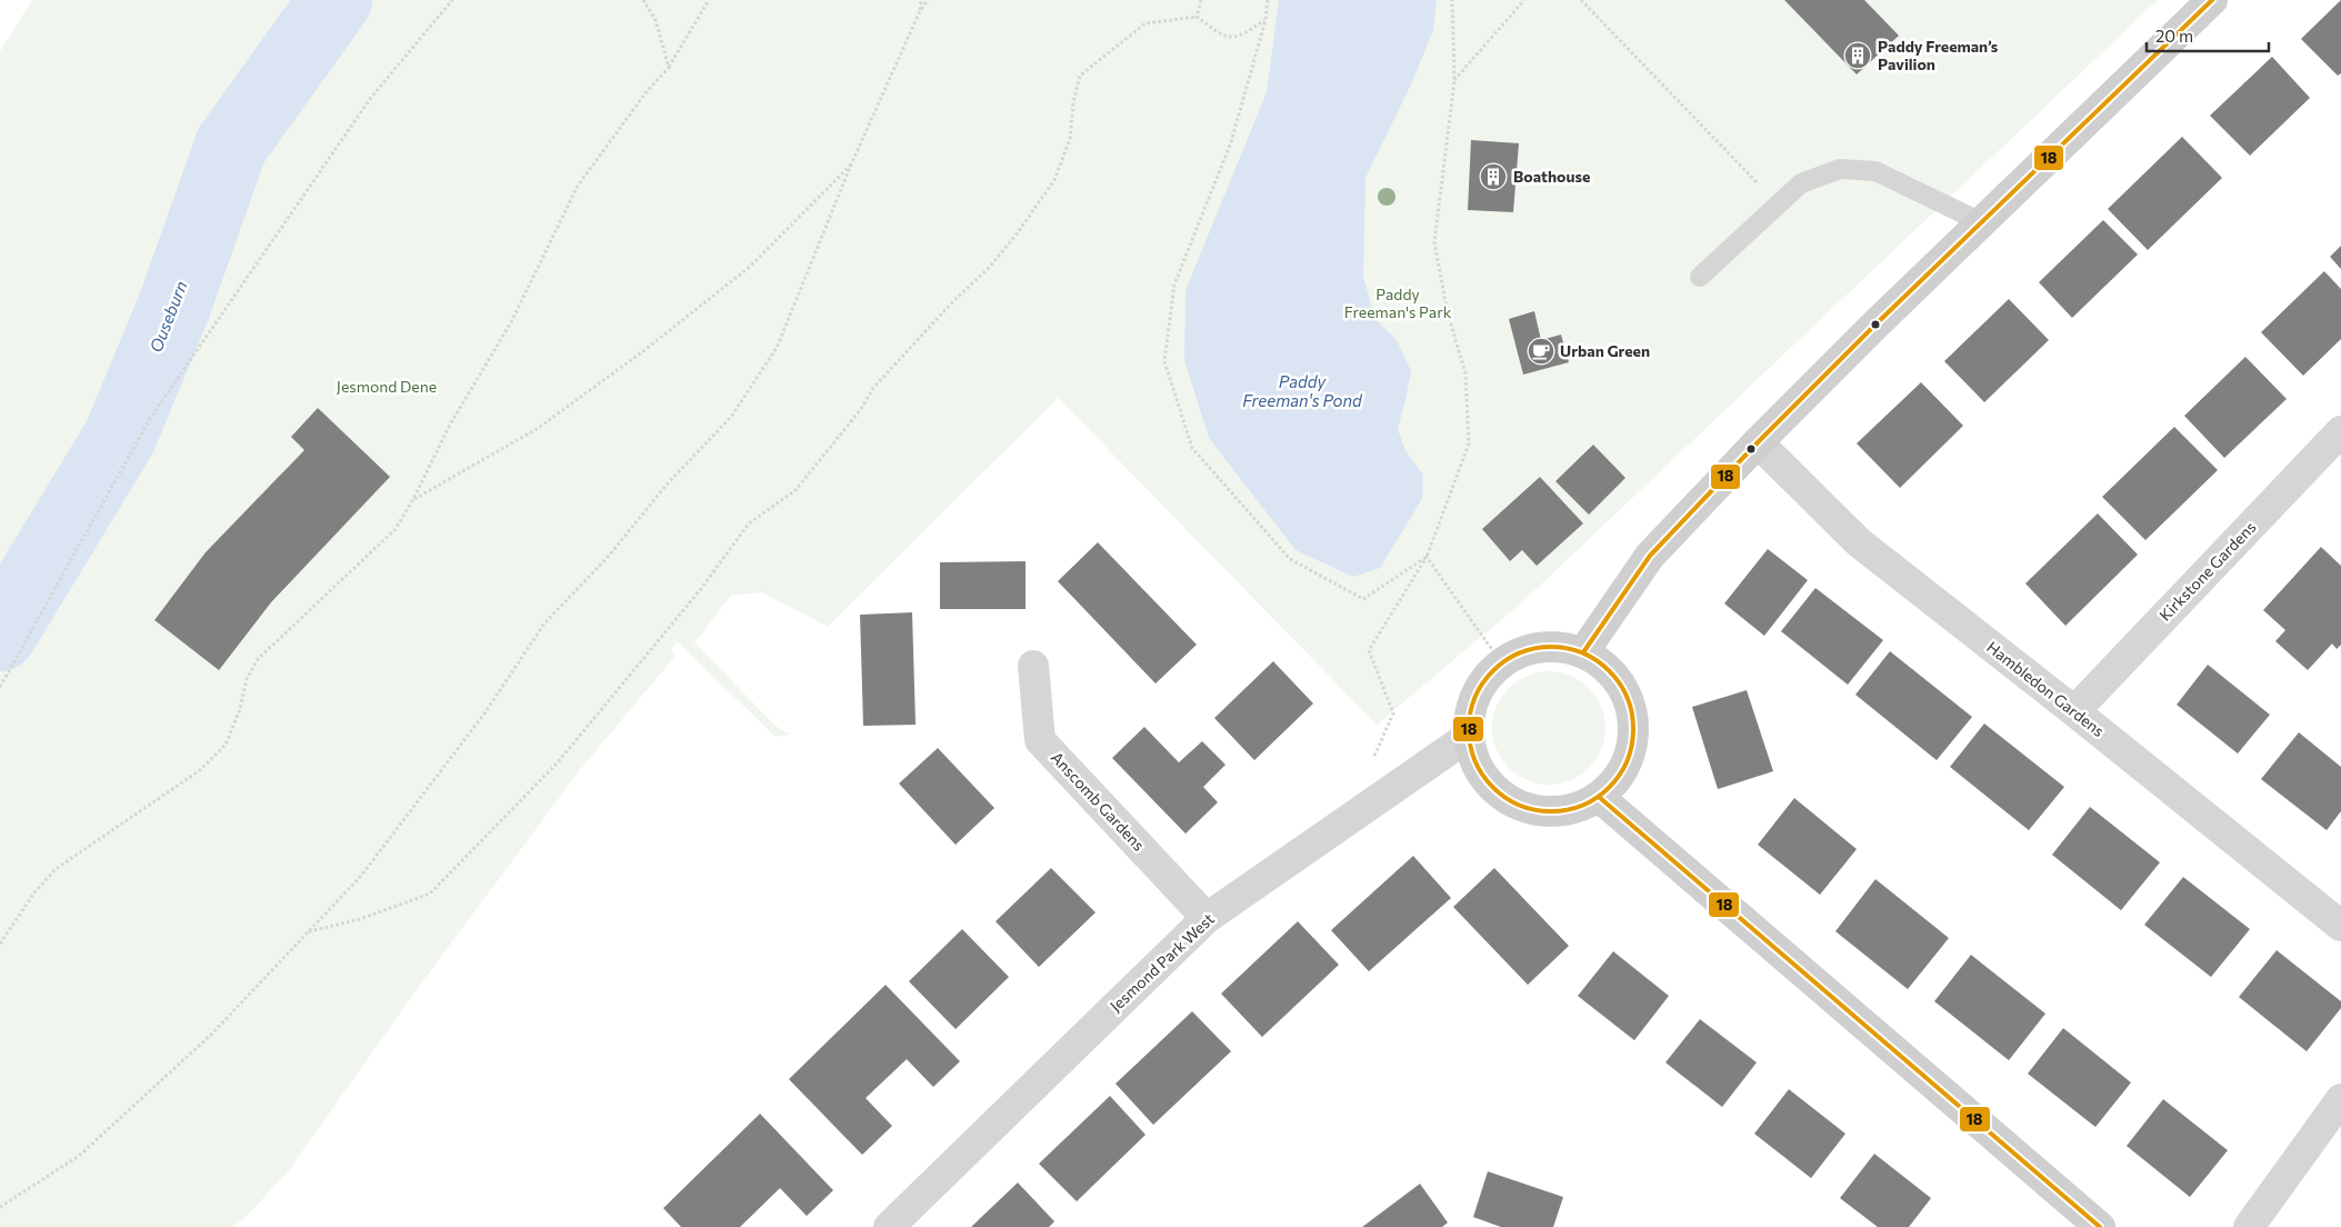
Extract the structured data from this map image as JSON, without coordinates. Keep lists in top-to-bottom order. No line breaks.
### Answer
{"streets":{"street":["Kirkstone Gardens","Hambledon Gardens","Anscomb Gardens","Jesmond Park West"]},"crossings":[["Kirkstone Gardens","Hambledon Gardens"],["Anscomb Gardens","Jesmond Park West"]],"water":["Ouseburn","Paddy Freeman's Pond"],"parks":["Paddy Freeman's Park","Jesmond Dene"],"places":{"building":["Paddy Freeman’s Pavilion","Boathouse"],"cafe":["Urban Green"]},"lines":["transit line 18"],"scale_bar":"20 m"}
